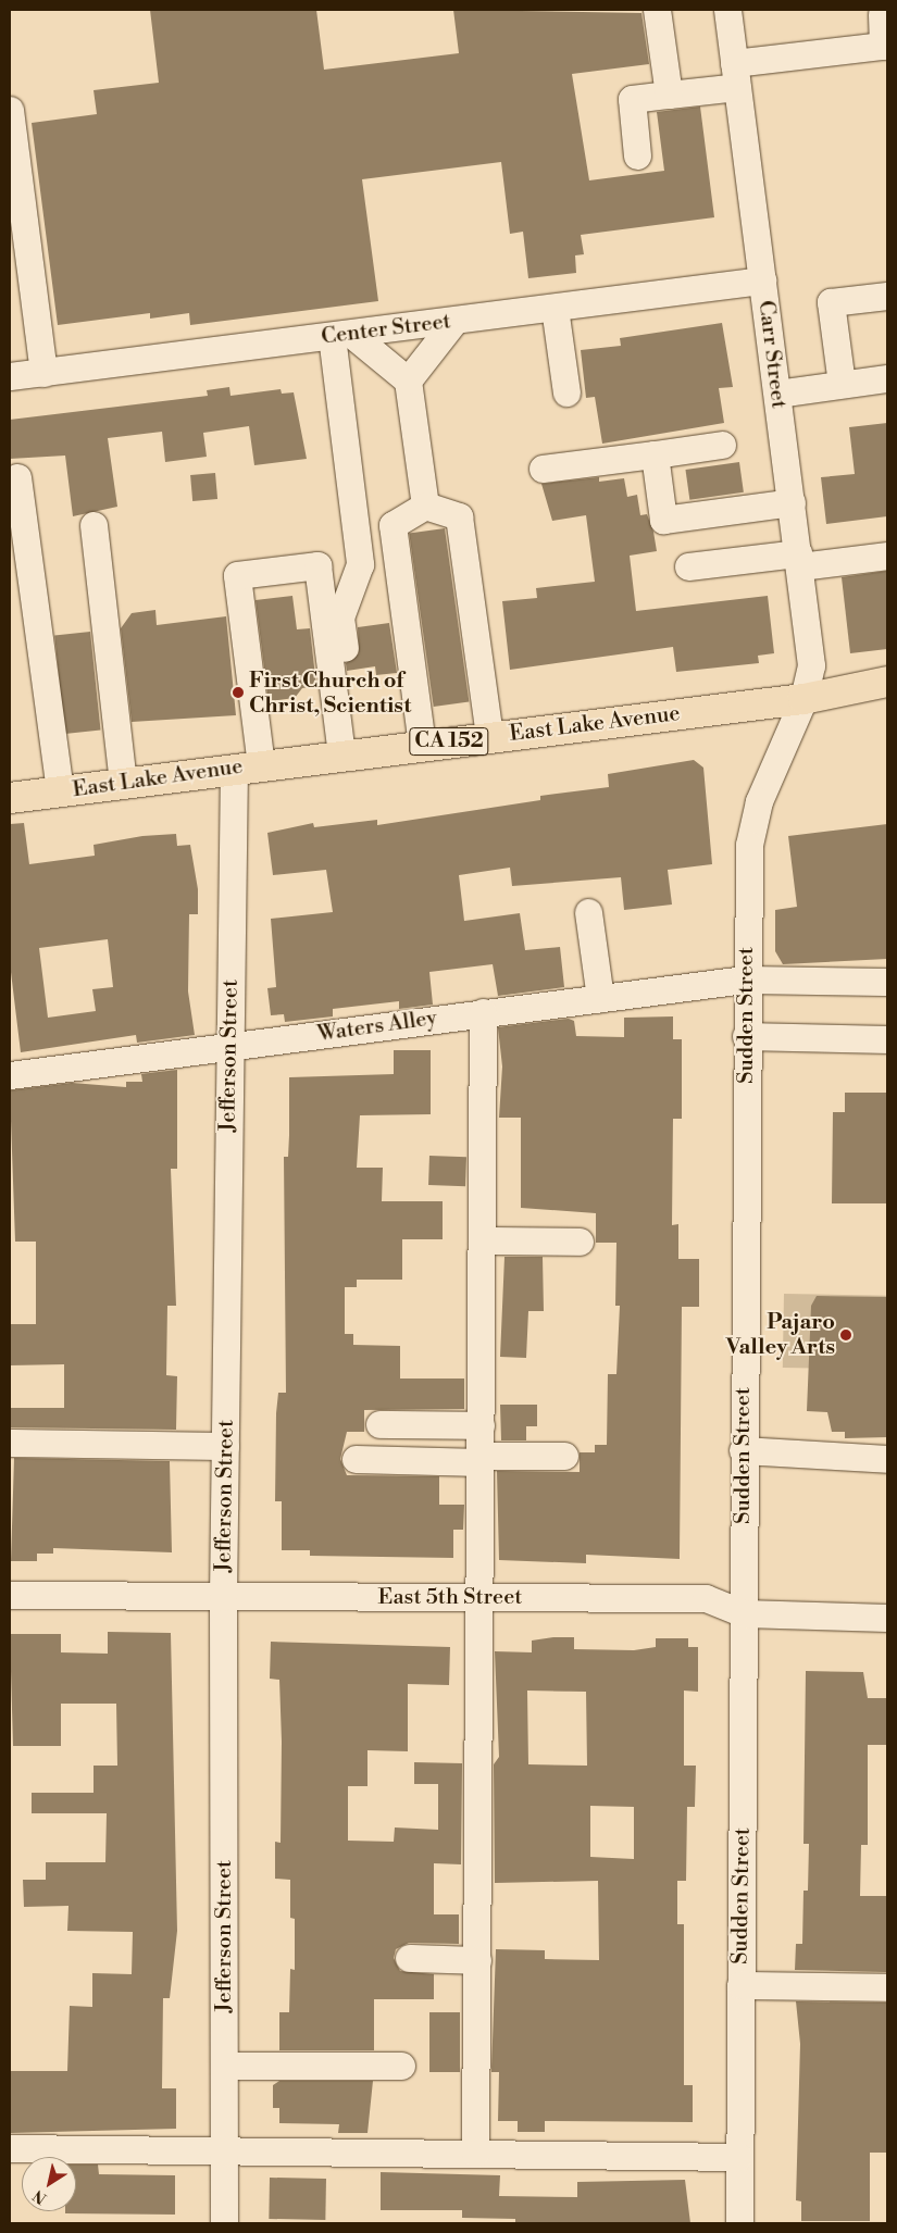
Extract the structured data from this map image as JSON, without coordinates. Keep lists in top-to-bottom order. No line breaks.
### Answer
{"streets":{"main road":["East Lake Avenue","CA 152"],"street":["Center Street","Carr Street","Sudden Street","Waters Alley","Jefferson Street","East 5th Street"]},"crossings":[["Center Street","Carr Street"],["Carr Street","East Lake Avenue"],["Carr Street","Sudden Street"],["East Lake Avenue","Sudden Street"],["East Lake Avenue","Jefferson Street"],["Sudden Street","Waters Alley"],["Sudden Street","East 5th Street"],["Waters Alley","Jefferson Street"],["Jefferson Street","East 5th Street"]],"places":["First Church of Christ, Scientist","Pajaro Valley Arts"],"north":"bottom left"}
